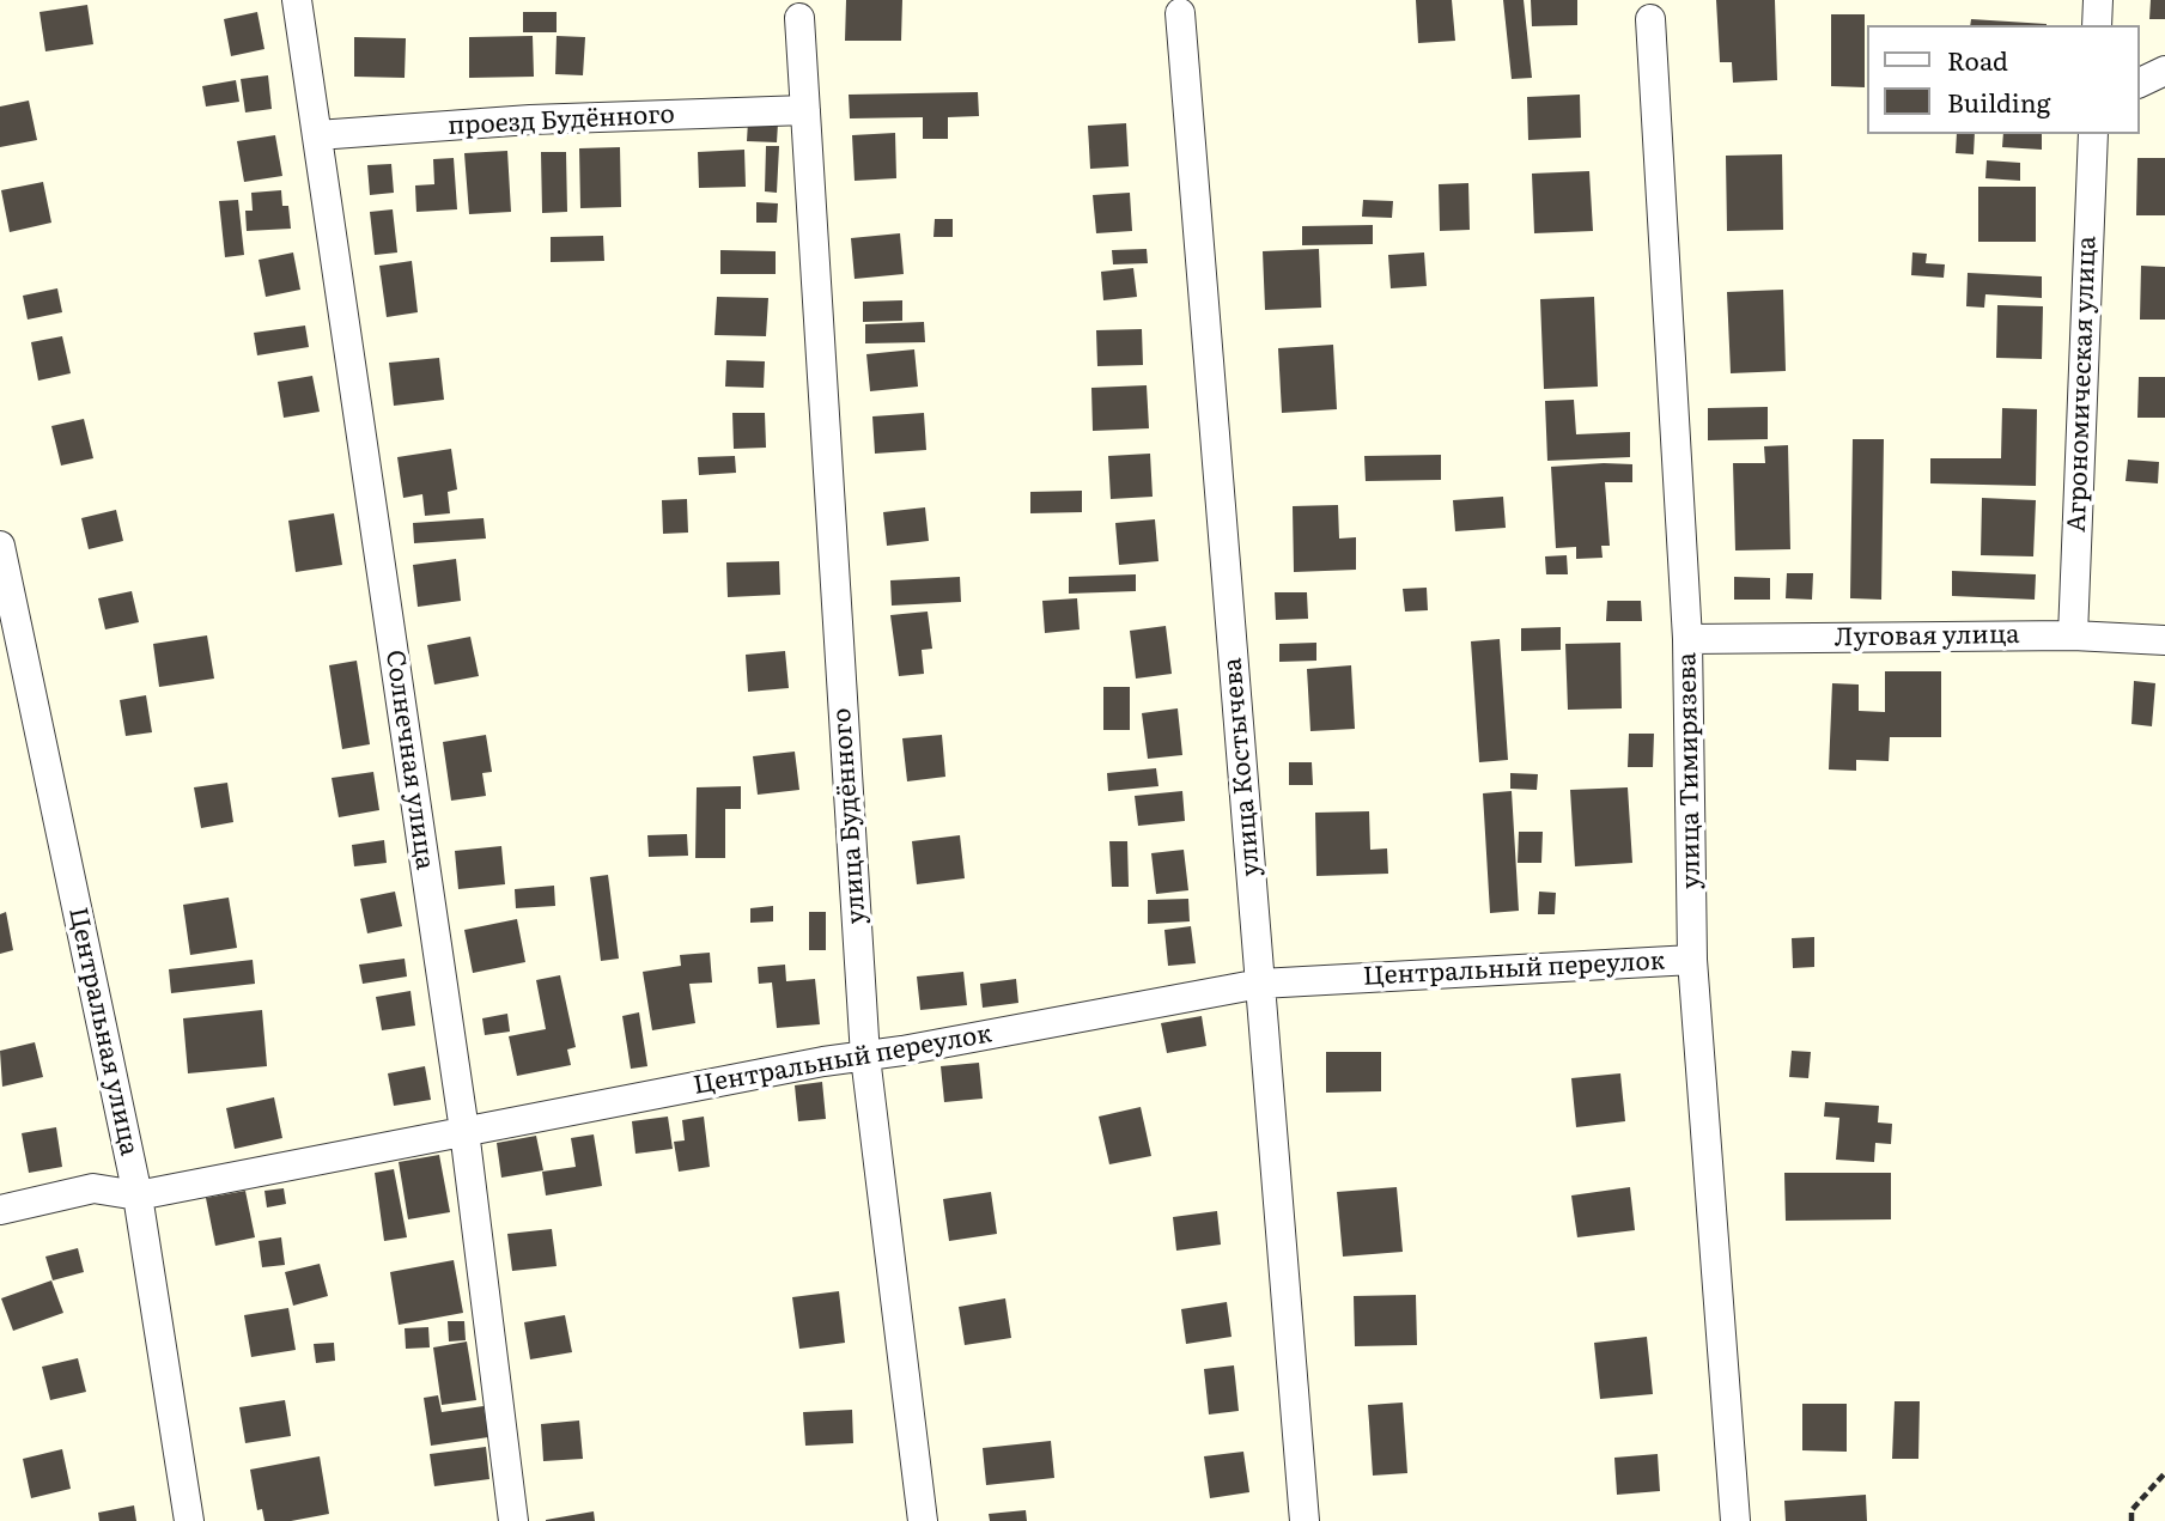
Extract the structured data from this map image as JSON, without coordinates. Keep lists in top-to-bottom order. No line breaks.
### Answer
{"streets":{"street":["проезд Будённого","Агрономическая улица","Луговая улица","Солнечная улица","улица Костычева","улица Тимирязева","улица Будённого","Центральный переулок","Центральная улица"]},"crossings":[["проезд Будённого","Солнечная улица"],["проезд Будённого","улица Будённого"],["Агрономическая улица","Луговая улица"],["Луговая улица","улица Тимирязева"],["Солнечная улица","Центральный переулок"],["улица Костычева","Центральный переулок"],["улица Тимирязева","Центральный переулок"],["улица Будённого","Центральный переулок"],["Центральный переулок","Центральная улица"]],"legend":["Road","Building"]}
